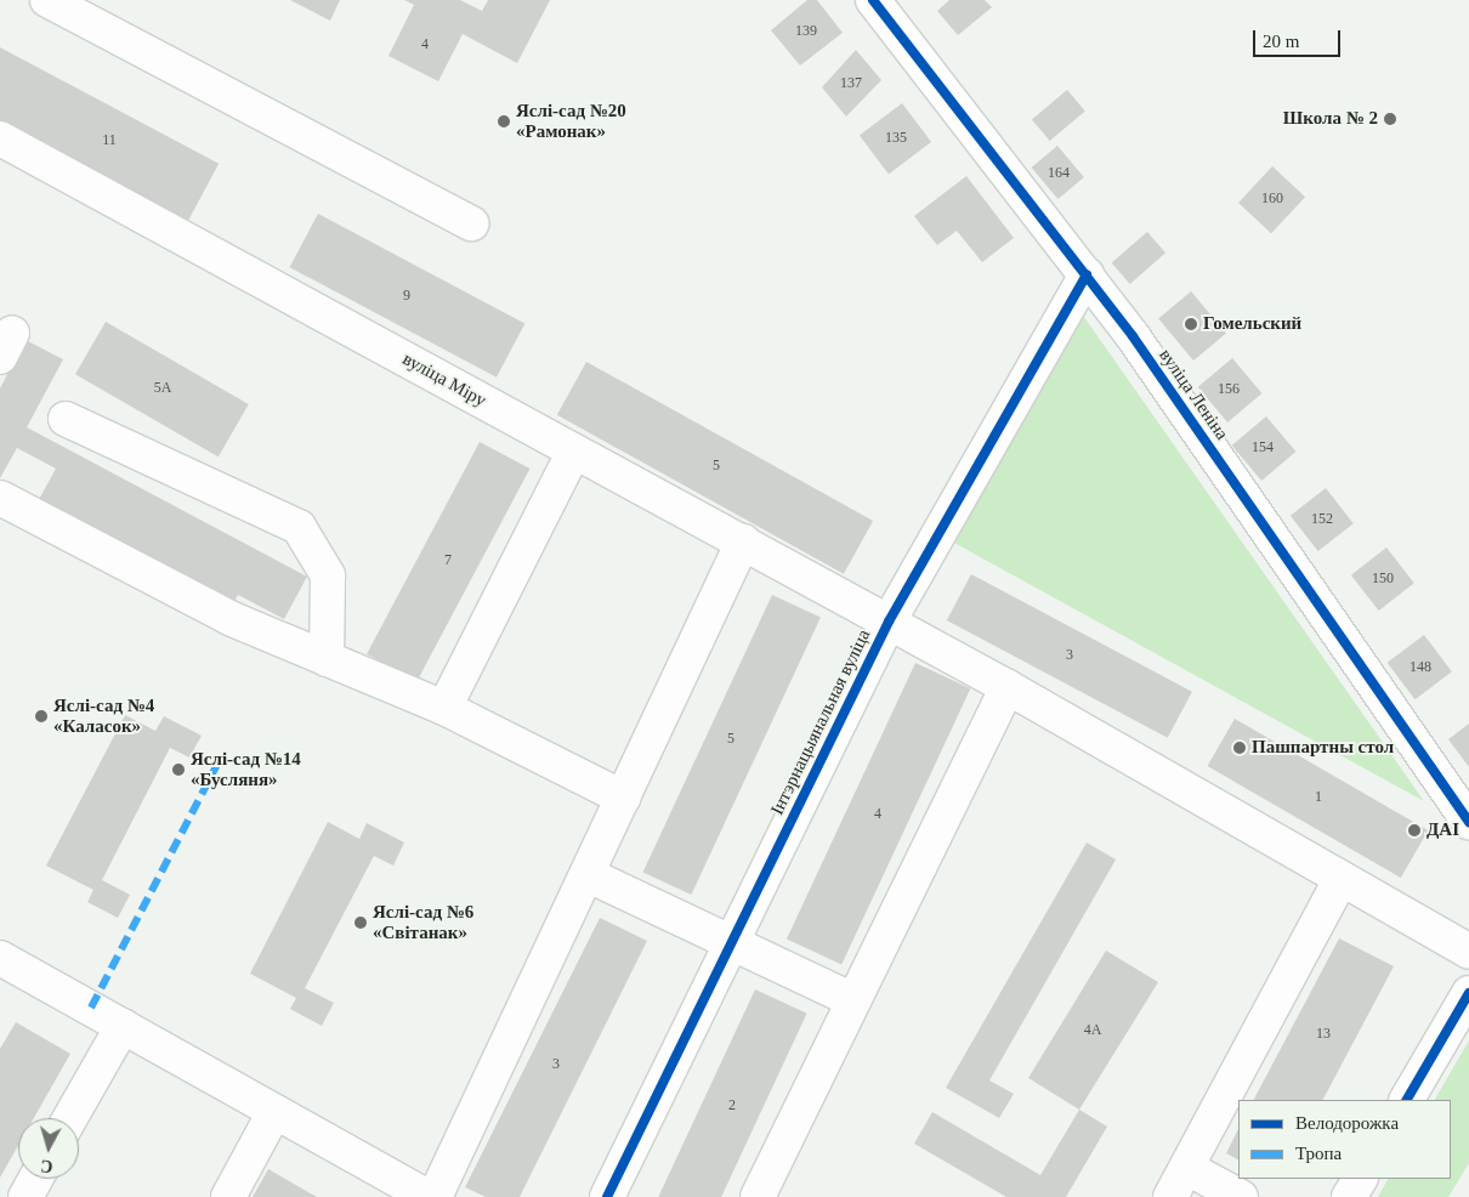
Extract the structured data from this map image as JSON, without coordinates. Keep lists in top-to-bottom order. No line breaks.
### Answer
{"streets":{"street":["вуліца Міру","вуліца Леніна","Інтэрнацыянальная вуліца"]},"crossings":[["вуліца Міру","Інтэрнацыянальная вуліца"],["вуліца Леніна","Інтэрнацыянальная вуліца"]],"places":["Школа № 2","Яслі-сад №20 «Рамонак»","Гомельский","Яслі-сад №4 «Каласок»","Пашпартны стол","Яслі-сад №14 «Бусляня»","ДАІ","Яслі-сад №6 «Світанак»"],"house_numbers":["139","4","137","135","11","164","160","9","5А","156","154","5","152","7","150","3","148","5","1","4","4А","13","3","2"],"legend":["Велодорожка","Тропа"],"scale_bar":"20 m","north":"bottom"}
